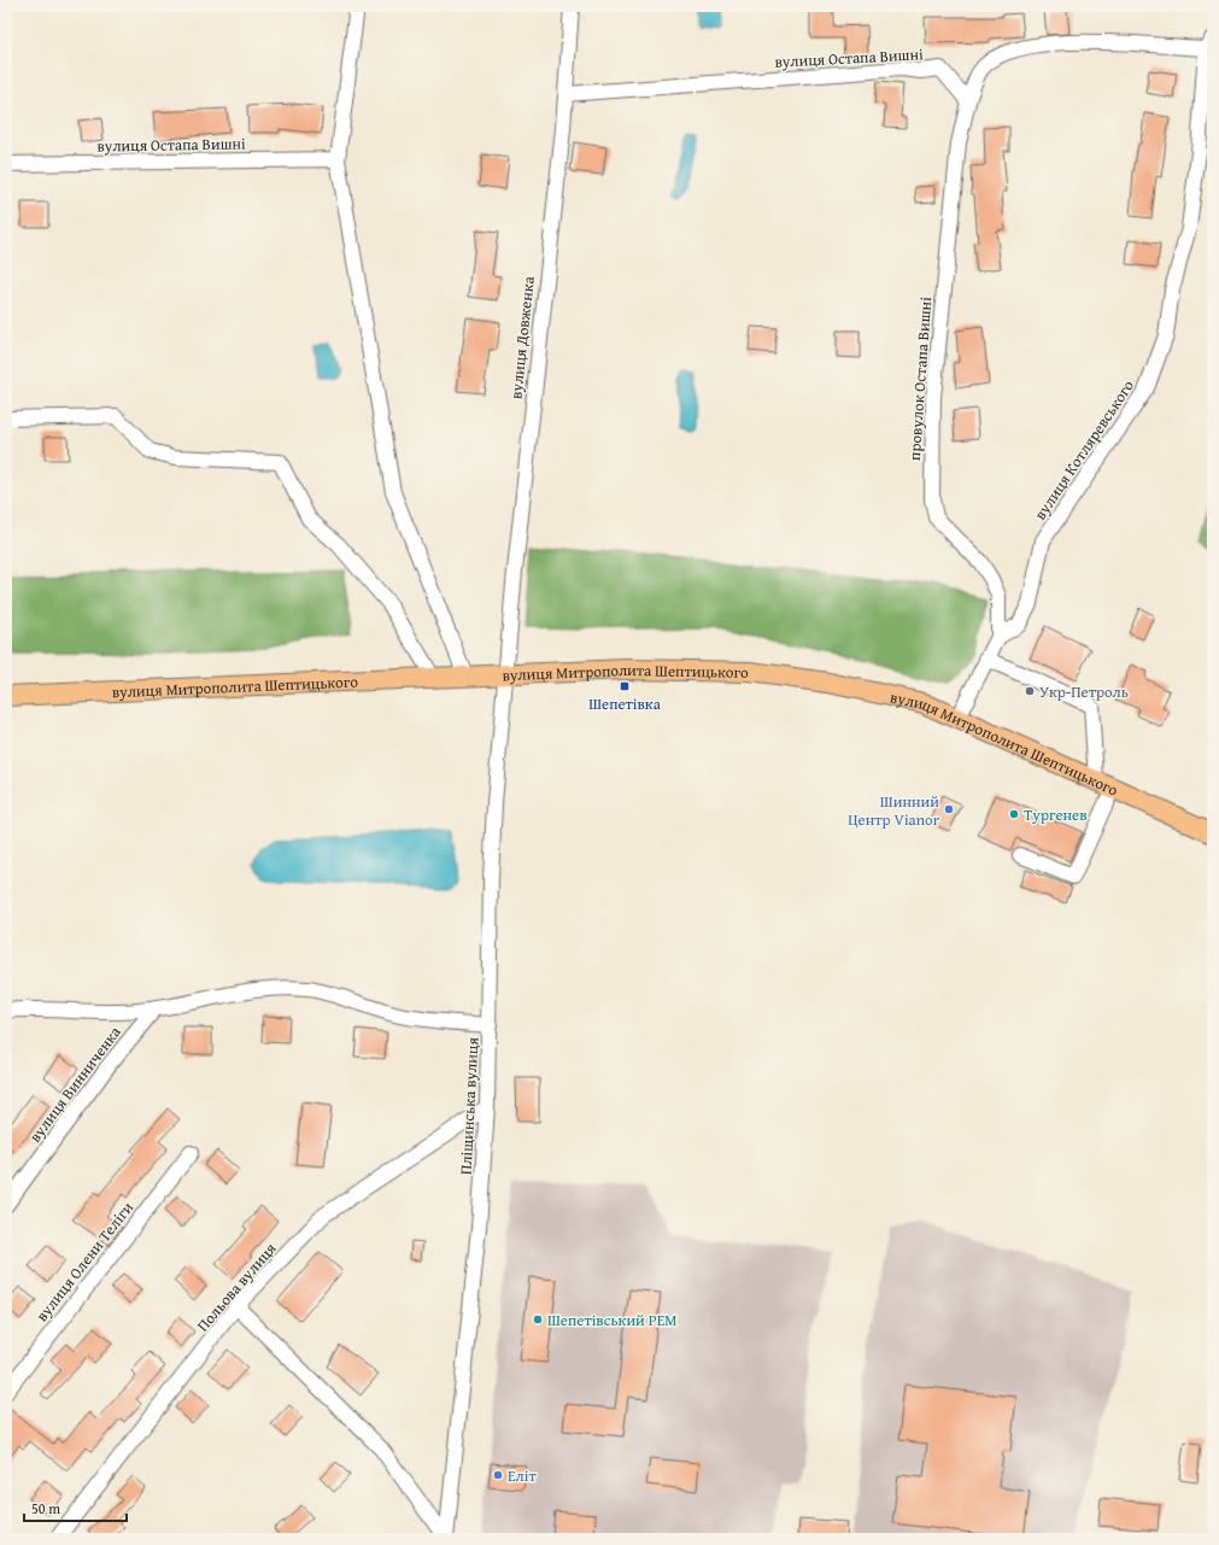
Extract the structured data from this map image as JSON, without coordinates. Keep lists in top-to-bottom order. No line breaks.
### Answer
{"streets":{"main road":["вулиця Митрополита Шептицького"],"street":["вулиця Остапа Вишні","вулиця Довженка","провулок Остапа Вишні","вулиця Котляревського","вулиця Винниченка","Пліщинська вулиця","вулиця Олени Теліги","Польова вулиця"]},"crossings":[["вулиця Остапа Вишні","вулиця Довженка"],["вулиця Остапа Вишні","провулок Остапа Вишні"],["вулиця Довженка","вулиця Митрополита Шептицького"],["вулиця Довженка","Пліщинська вулиця"],["провулок Остапа Вишні","вулиця Котляревського"],["вулиця Митрополита Шептицького","Пліщинська вулиця"],["Пліщинська вулиця","Польова вулиця"]],"places":{"transit":["Шепетівка"],"other":["Укр-Петроль","Шинний Центр Vianor","Тургенев","Шепетівський РЕМ","Еліт"]},"scale_bar":"50 m"}
